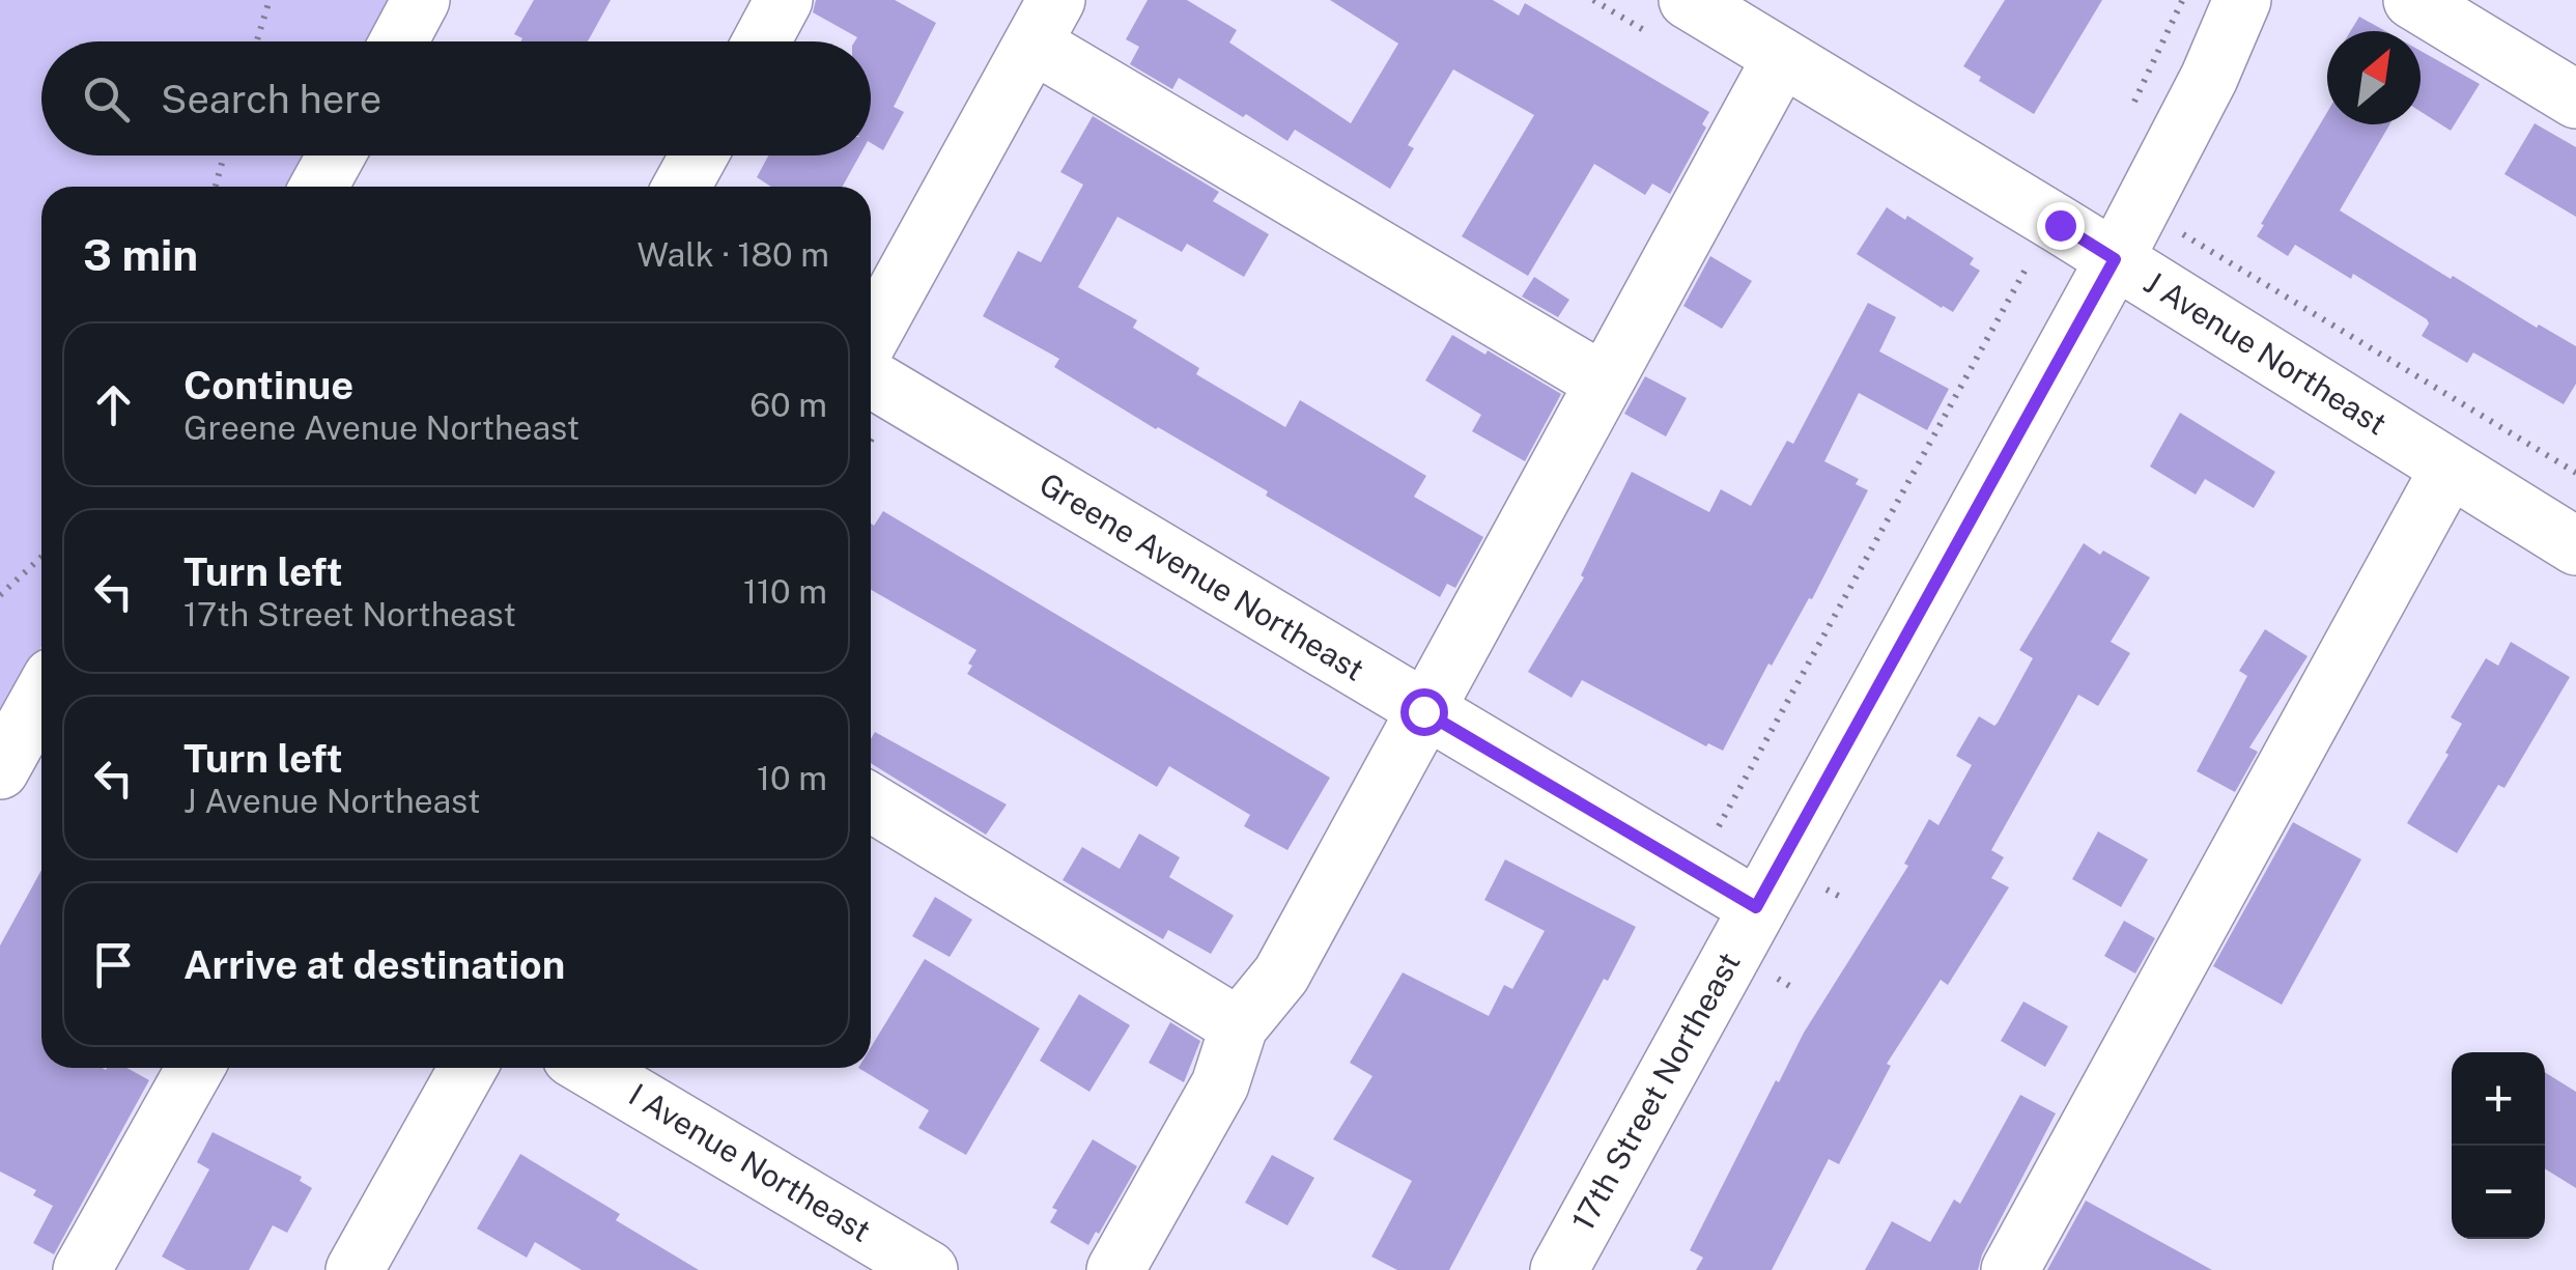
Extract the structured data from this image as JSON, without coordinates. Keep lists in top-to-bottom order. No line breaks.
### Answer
{"streets":{"street":["J Avenue Northeast","Greene Avenue Northeast","17th Street Northeast","I Avenue Northeast"]},"crossings":[["J Avenue Northeast","17th Street Northeast"],["Greene Avenue Northeast","17th Street Northeast"]],"north":"top right","page":{"search":"Search here","heading":["3 min","Walk · 180 m"],"list":[["Continue","Greene Avenue Northeast","60 m"],["Turn left","17th Street Northeast","110 m"],["Turn left","J Avenue Northeast","10 m"],"Arrive at destination"],"map_buttons":["+","−"]}}
